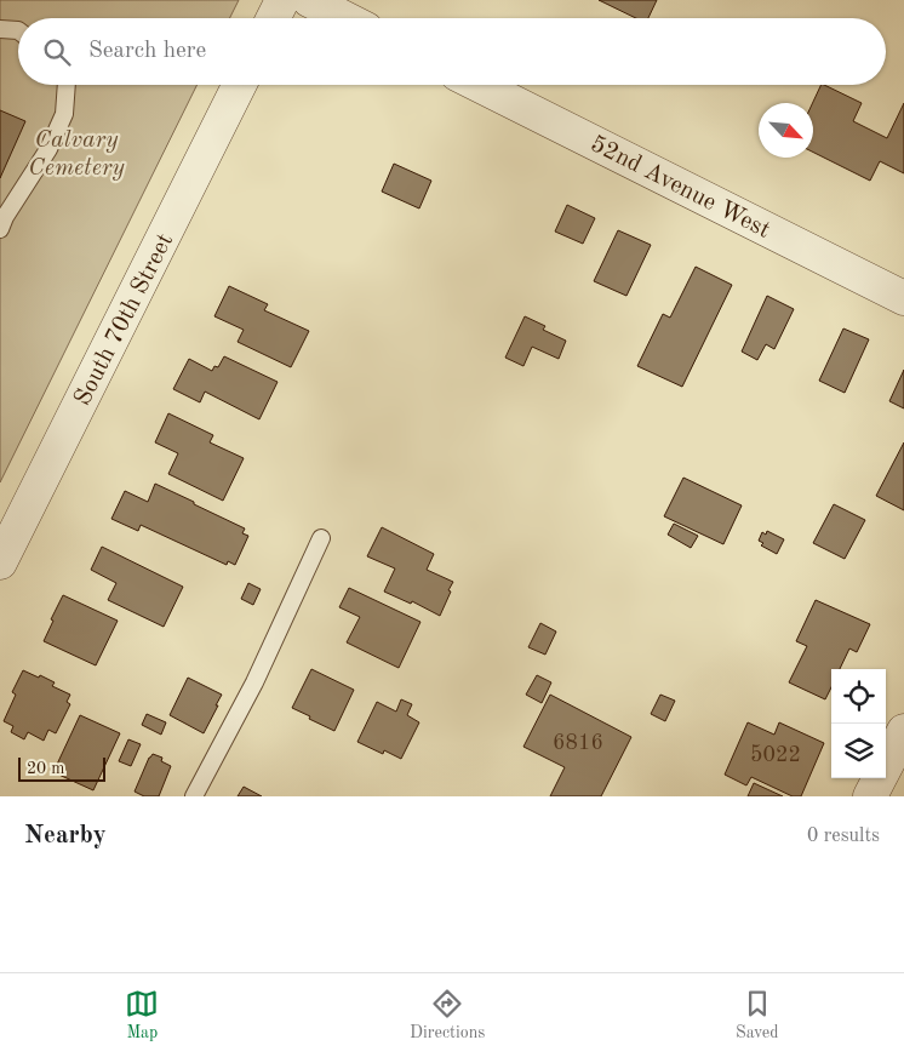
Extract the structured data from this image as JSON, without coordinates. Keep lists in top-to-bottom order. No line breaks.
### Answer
{"streets":{"street":["52nd Avenue West","South 70th Street"]},"parks":["Calvary Cemetery"],"house_numbers":["6816","5022"],"scale_bar":"20 m","north":"bottom right","page":{"search":"Search here","scale":"20 m","heading":["Nearby","0 results"],"nav":["Map","Directions","Saved"]}}
